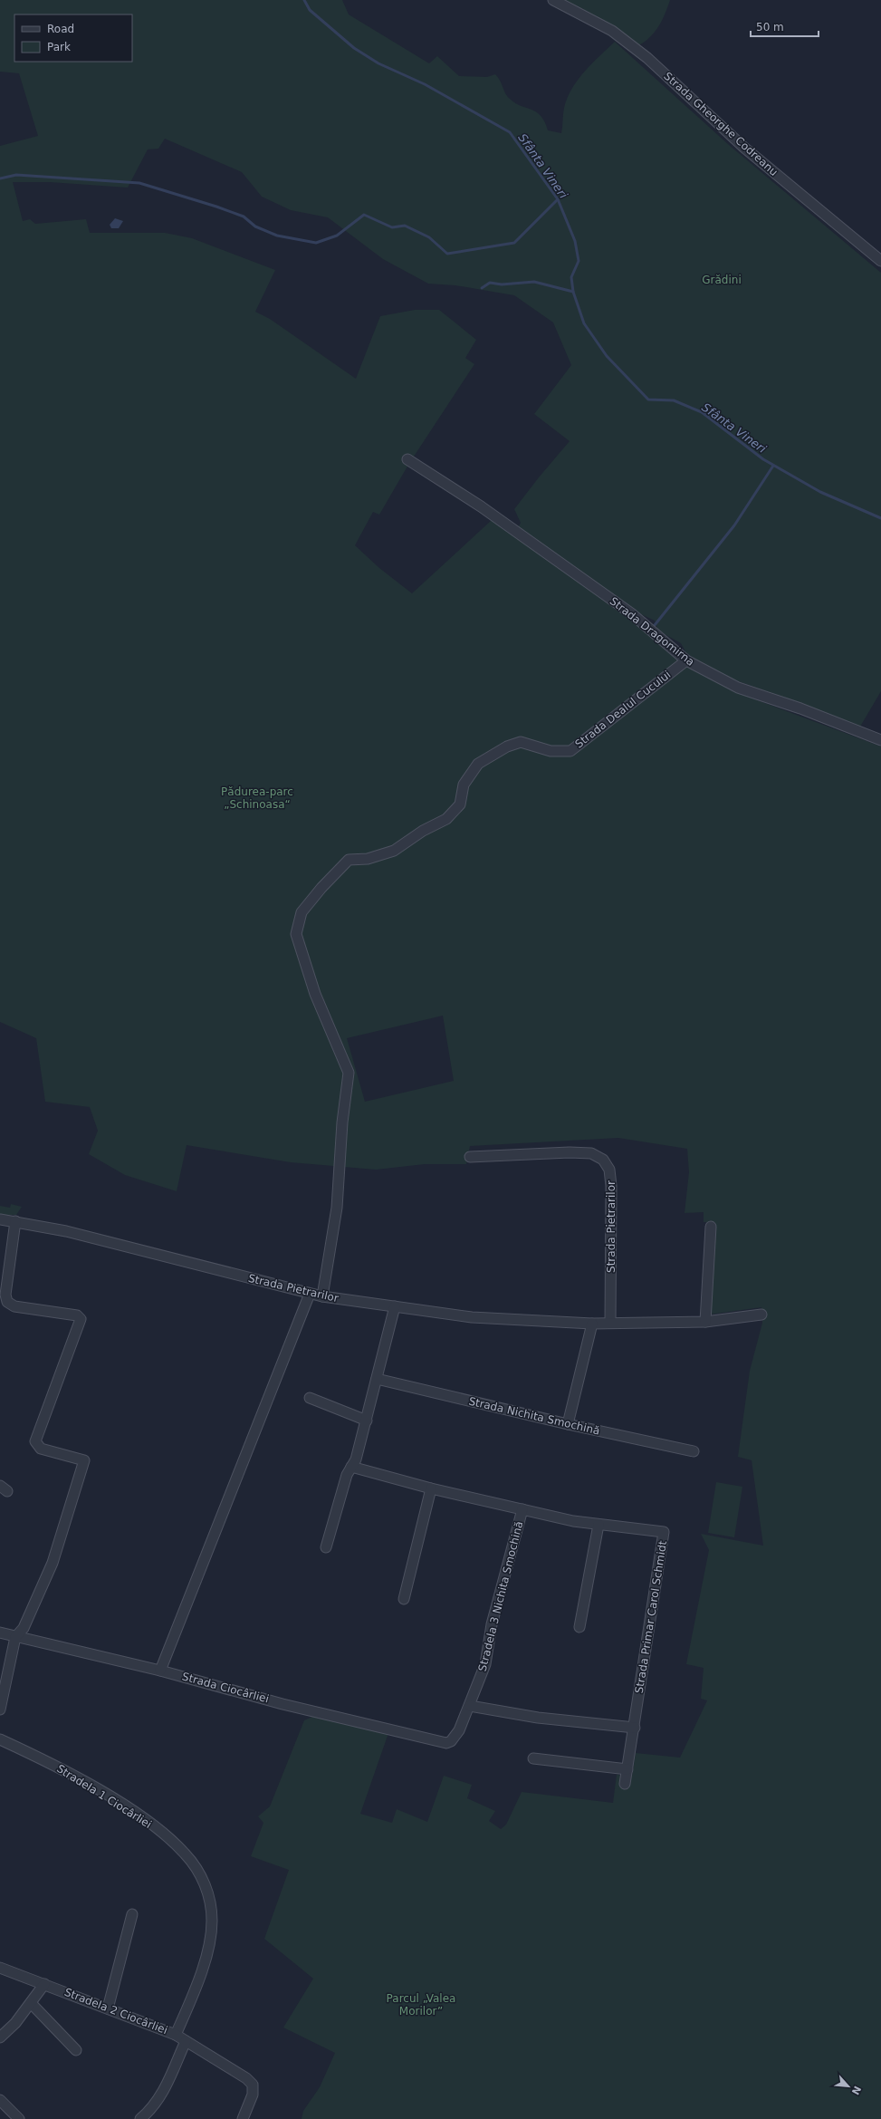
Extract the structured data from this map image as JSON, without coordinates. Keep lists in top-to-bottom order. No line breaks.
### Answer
{"streets":{"street":["Strada Gheorghe Codreanu","Strada Dragomirna","Strada Dealul Cucului","Strada Pietrarilor","Strada Nichita Smochină","Stradela 3 Nichita Smochină","Strada Primar Carol Schmidt","Strada Ciocârliei","Stradela 1 Ciocârliei","Stradela 2 Ciocârliei"]},"crossings":[["Strada Dragomirna","Strada Dealul Cucului"],["Strada Dealul Cucului","Strada Pietrarilor"],["Stradela 3 Nichita Smochină","Strada Primar Carol Schmidt"],["Stradela 3 Nichita Smochină","Strada Ciocârliei"],["Stradela 1 Ciocârliei","Stradela 2 Ciocârliei"]],"water":["Sfânta Vineri"],"parks":["Grădini","Pădurea-parc „Schinoasa“","Parcul „Valea Morilor”"],"legend":["Road","Park"],"scale_bar":"50 m","north":"bottom right"}
